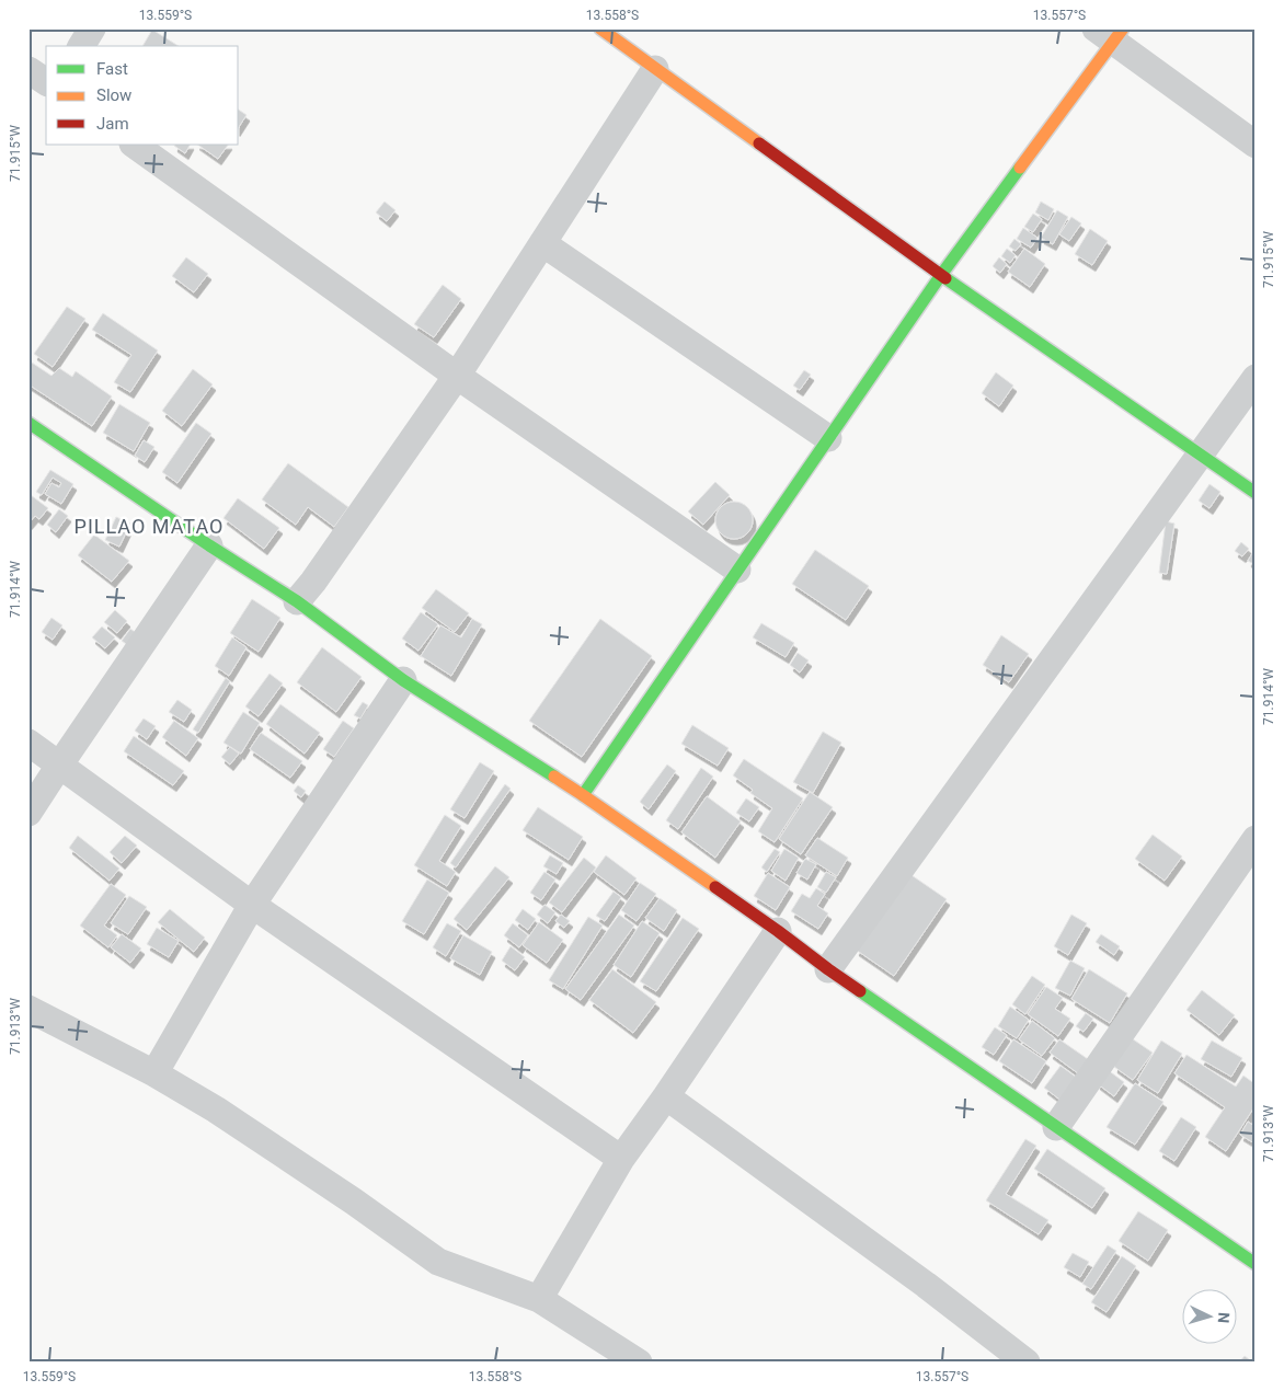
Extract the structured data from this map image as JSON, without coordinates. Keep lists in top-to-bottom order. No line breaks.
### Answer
{"districts":["PILLAO MATAO"],"legend":["Fast","Slow","Jam"],"north":"right","coordinates":["13.559°S","13.558°S","13.557°S","71.915°W","71.914°W","71.913°W"]}
